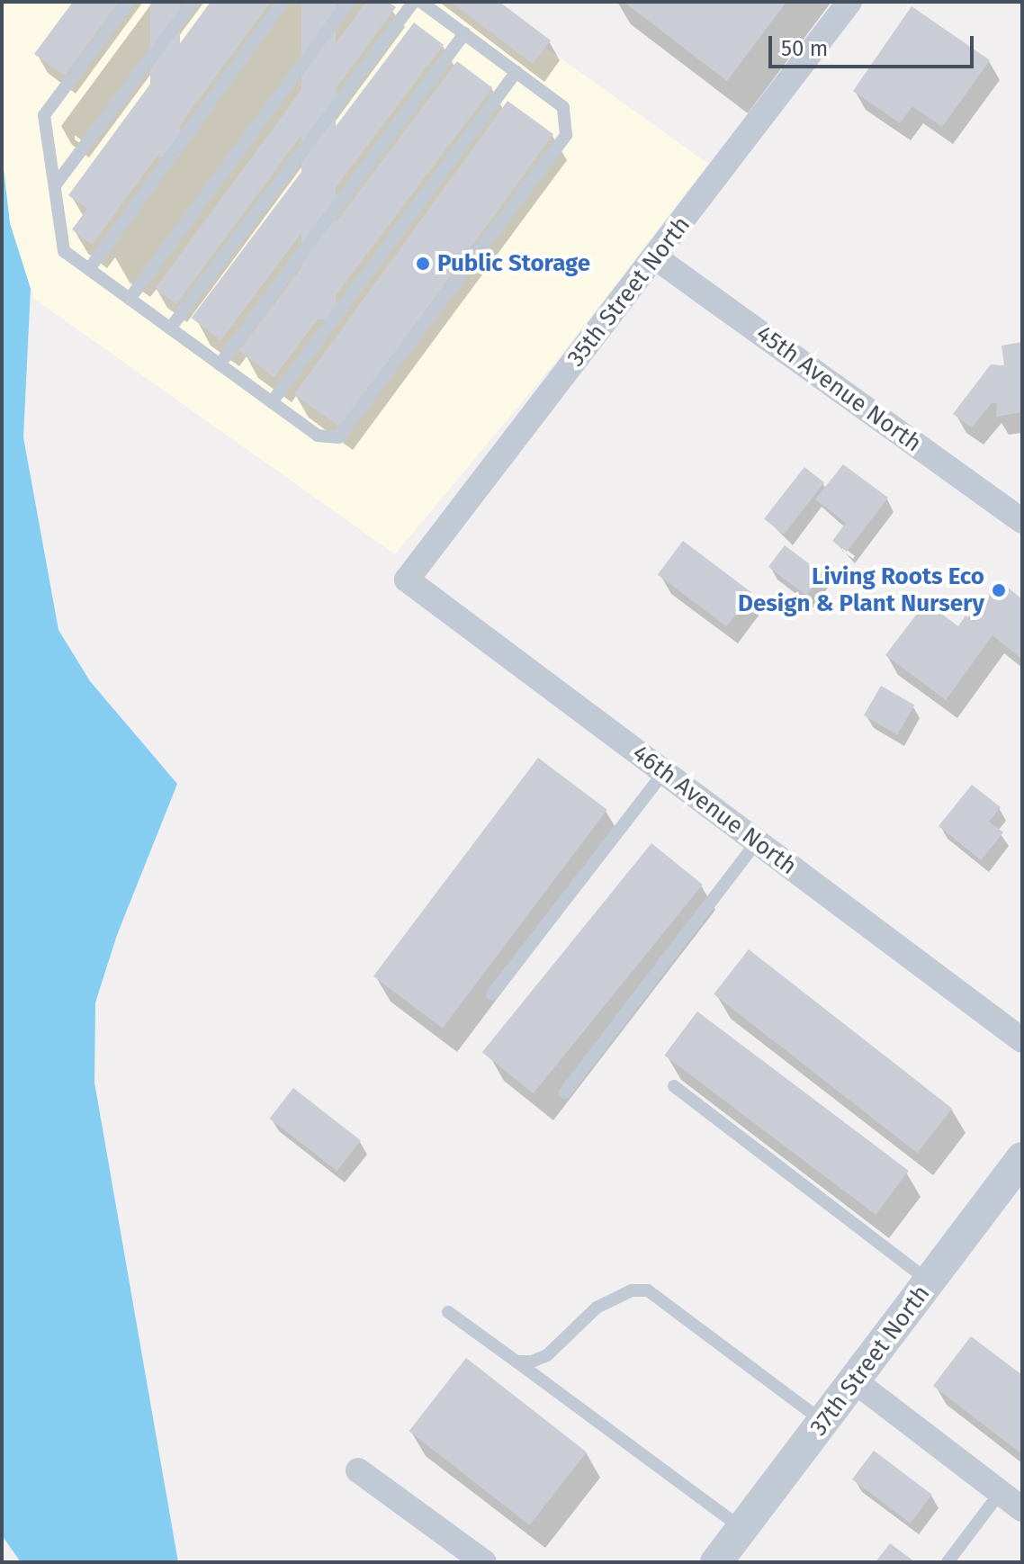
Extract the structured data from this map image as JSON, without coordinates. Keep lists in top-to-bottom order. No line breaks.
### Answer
{"streets":{"street":["35th Street North","45th Avenue North","46th Avenue North","37th Street North"]},"crossings":[["35th Street North","45th Avenue North"],["35th Street North","46th Avenue North"]],"places":["Public Storage","Living Roots Eco Design & Plant Nursery"],"scale_bar":"50 m"}
